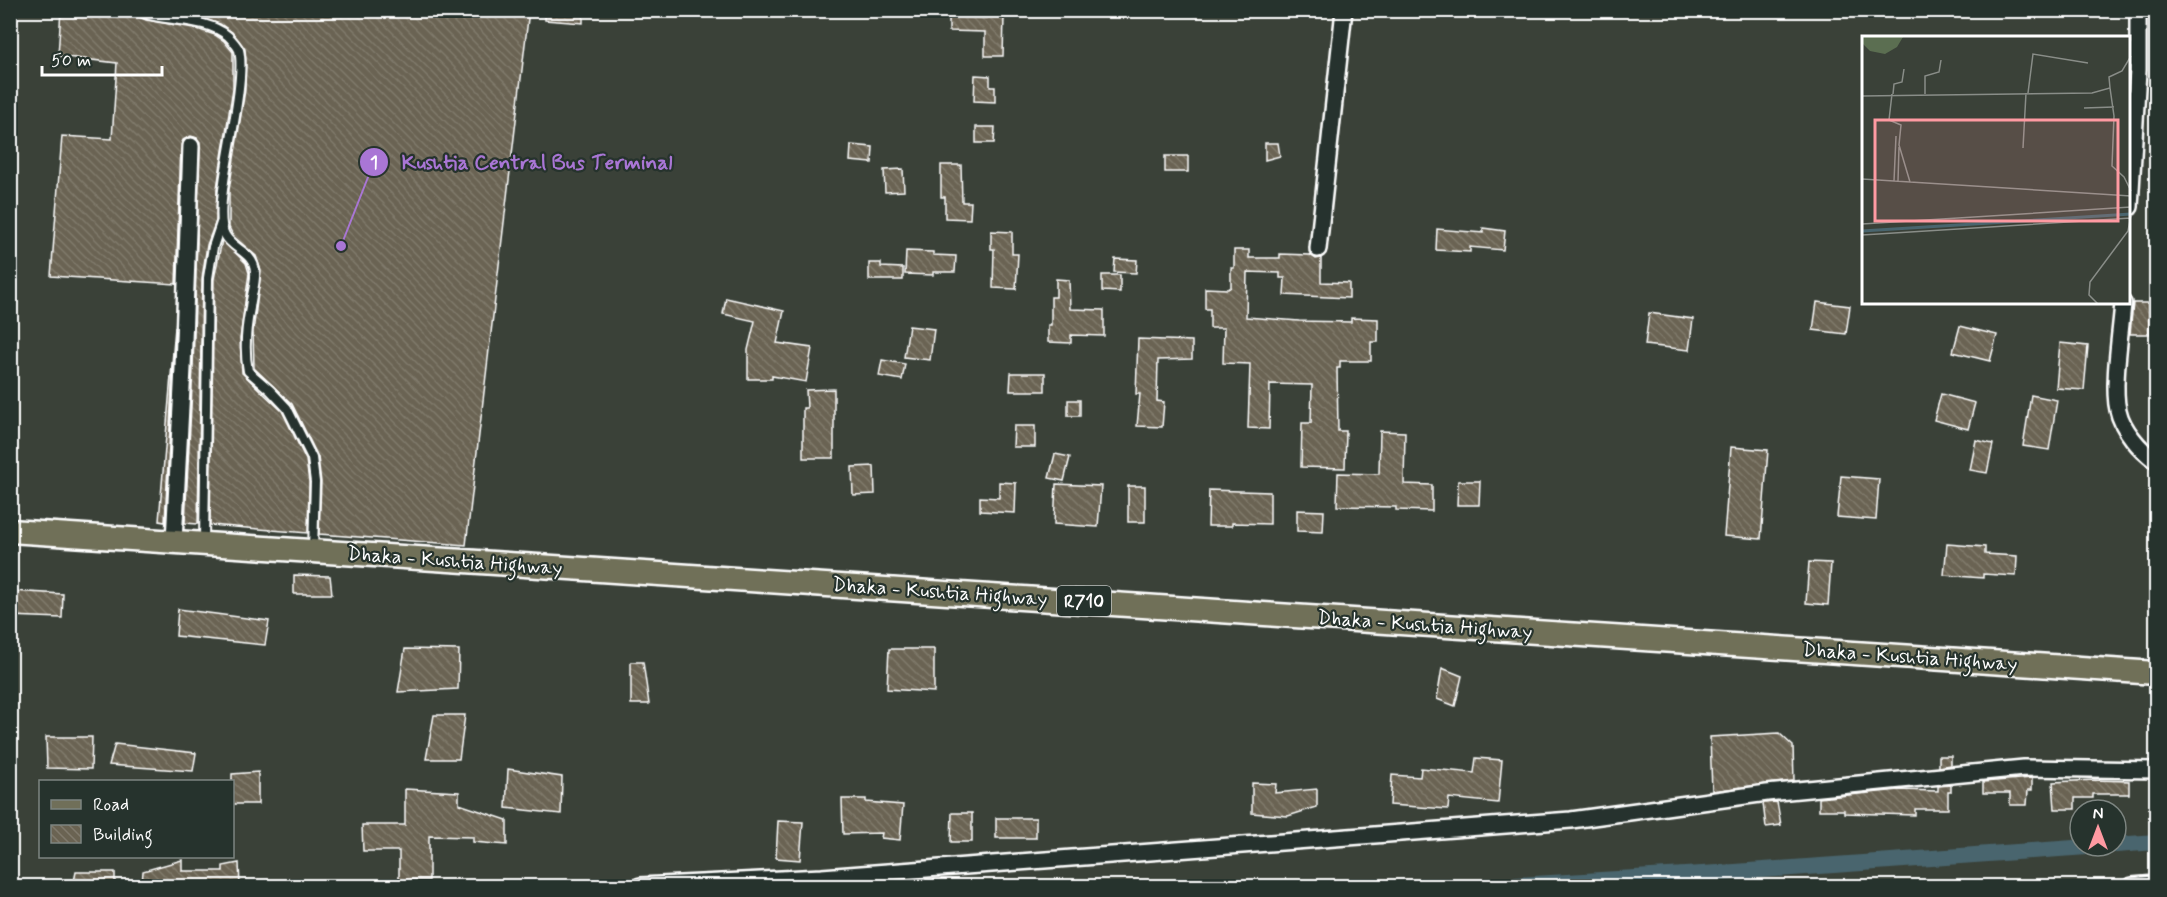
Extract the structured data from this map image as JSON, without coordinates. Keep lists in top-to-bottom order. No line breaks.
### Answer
{"streets":{"main road":["Dhaka - Kushtia Highway","R710"]},"places":["Kushtia Central Bus Terminal"],"legend":["Road","Building"],"scale_bar":"50 m","north":"top"}
